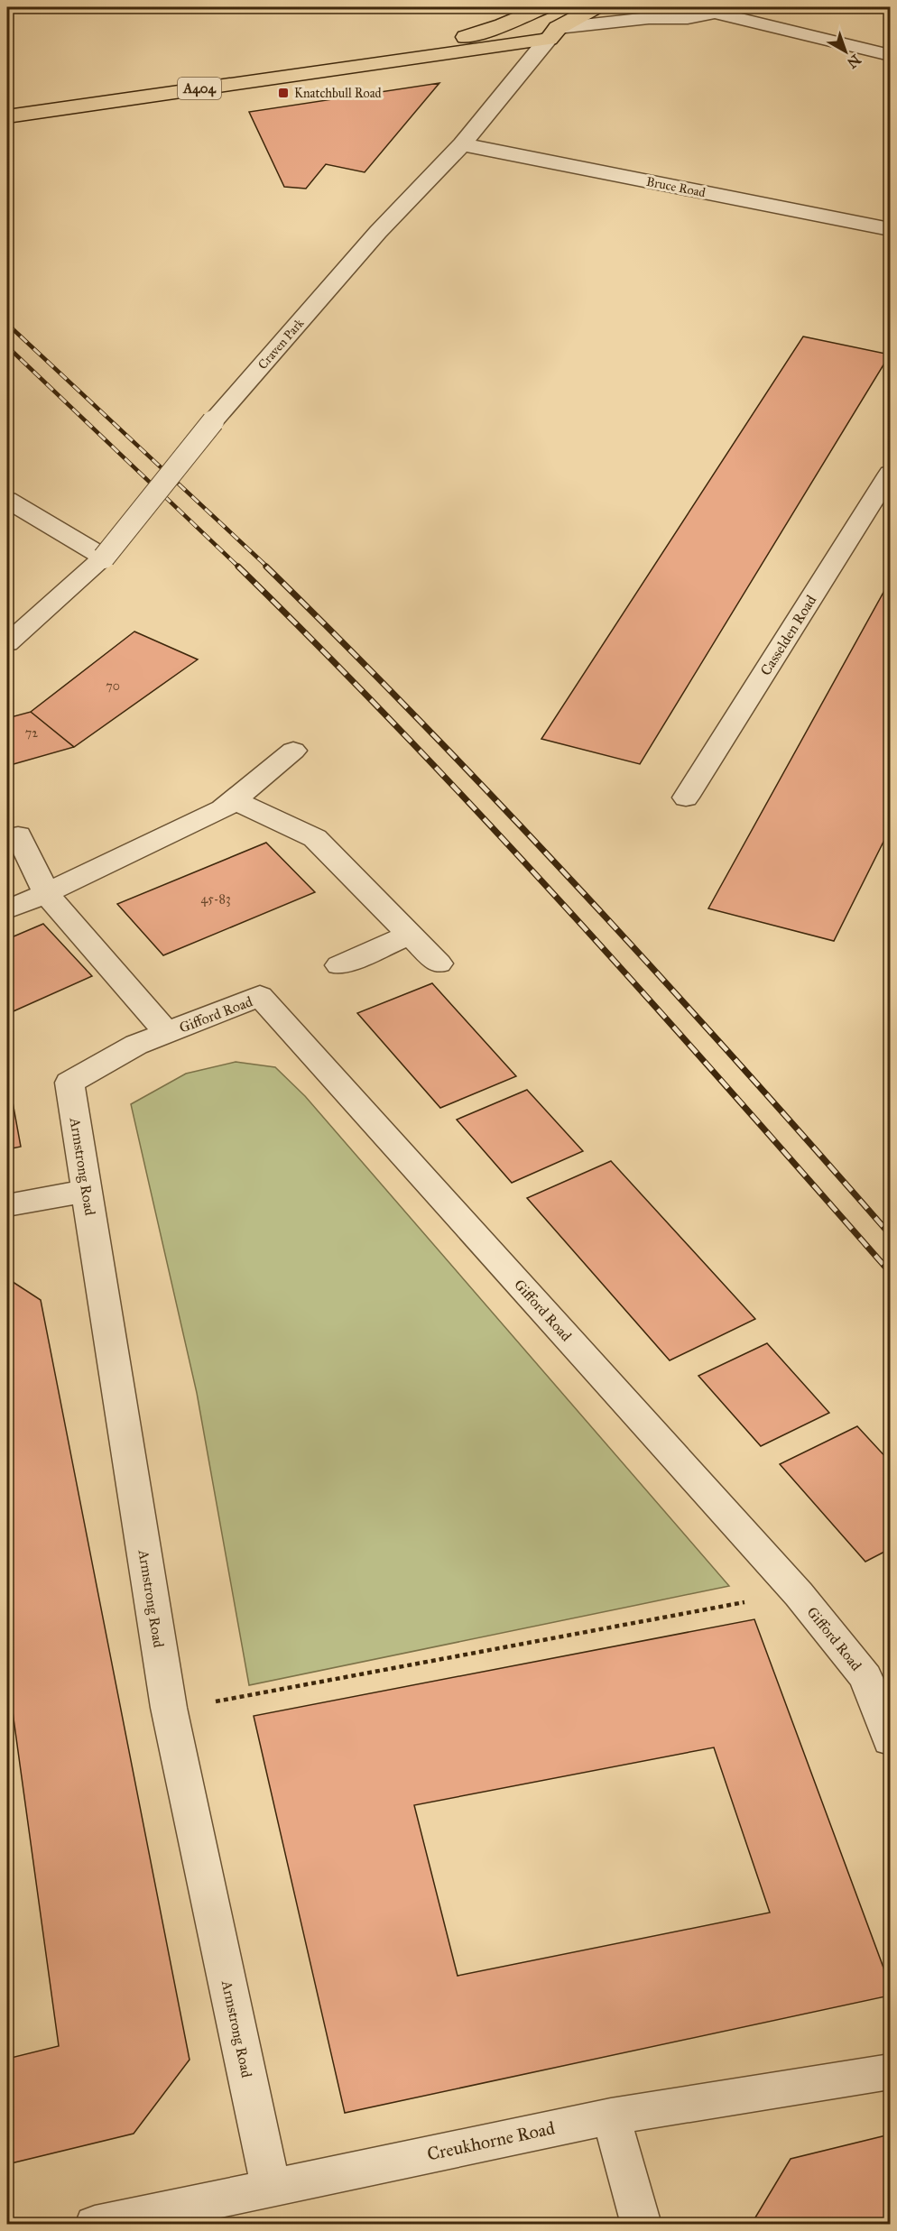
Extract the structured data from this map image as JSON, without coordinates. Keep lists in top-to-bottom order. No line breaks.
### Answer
{"streets":{"main road":["A404","Craven Park"],"street":["Bruce Road","Casselden Road","Gifford Road","Armstrong Road","Creukhorne Road"]},"crossings":[["Bruce Road","Craven Park"],["Gifford Road","Armstrong Road"],["Armstrong Road","Creukhorne Road"]],"places":{"transit":["Knatchbull Road"]},"house_numbers":["70","72","45-83"],"north":"bottom right"}
